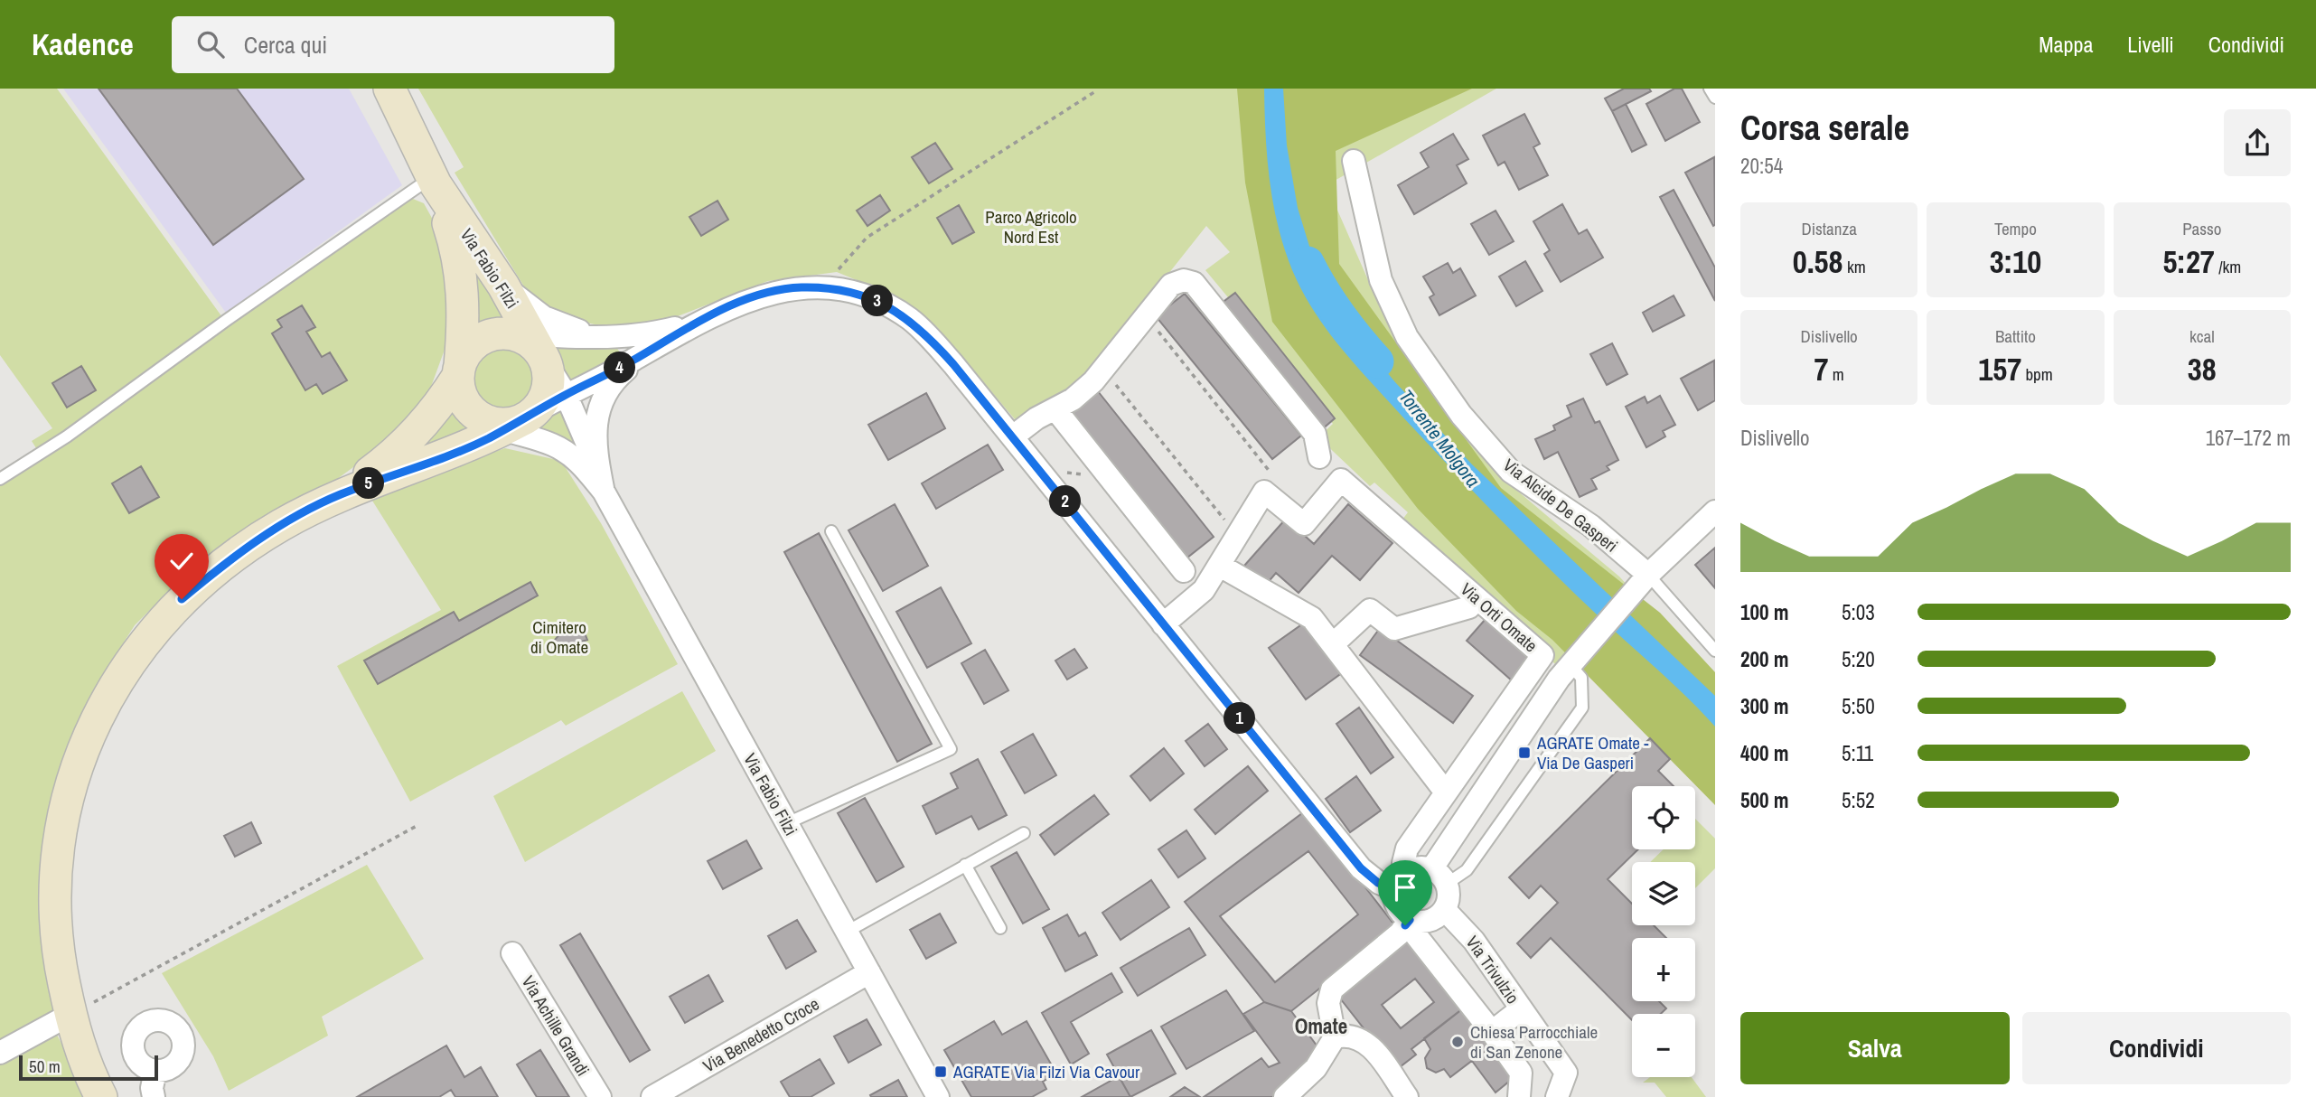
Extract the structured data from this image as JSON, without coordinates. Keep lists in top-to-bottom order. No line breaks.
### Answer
{"streets":{"street":["Via Fabio Filzi","Via Alcide De Gasperi","Via Orti Omate","Via Trivulzio","Via Achille Grandi","Via Benedetto Croce"]},"crossings":[["Via Fabio Filzi","Via Benedetto Croce"],["Via Orti Omate","Via Trivulzio"]],"districts":["Omate"],"water":["Torrente Molgora"],"parks":["Parco Agricolo Nord Est","Cimitero di Omate"],"places":{"transit":["AGRATE Omate - Via De Gasperi","AGRATE Via Filzi Via Cavour"],"other":["Chiesa Parrocchiale di San Zenone"]},"scale_bar":"50 m","page":{"header":"Kadence","search":"Cerca qui","nav":["Mappa","Livelli","Condividi"],"heading":["Corsa serale","20:54"],"stats":[["Distanza","0.58 km"],["Tempo","3:10"],["Passo","5:27 /km"],["Dislivello","7 m"],["Battito","157 bpm"],["kcal","38"]],"pins":["3","4","5","2","1"],"chart":["Dislivello","167–172 m"],"list":[{"name":"100 m","note":"5:03"},{"name":"200 m","note":"5:20"},{"name":"300 m","note":"5:50"},{"name":"400 m","note":"5:11"},{"name":"500 m","note":"5:52"}],"map_buttons":["+","−"],"buttons":["Salva","Condividi"],"scale":"50 m"}}
